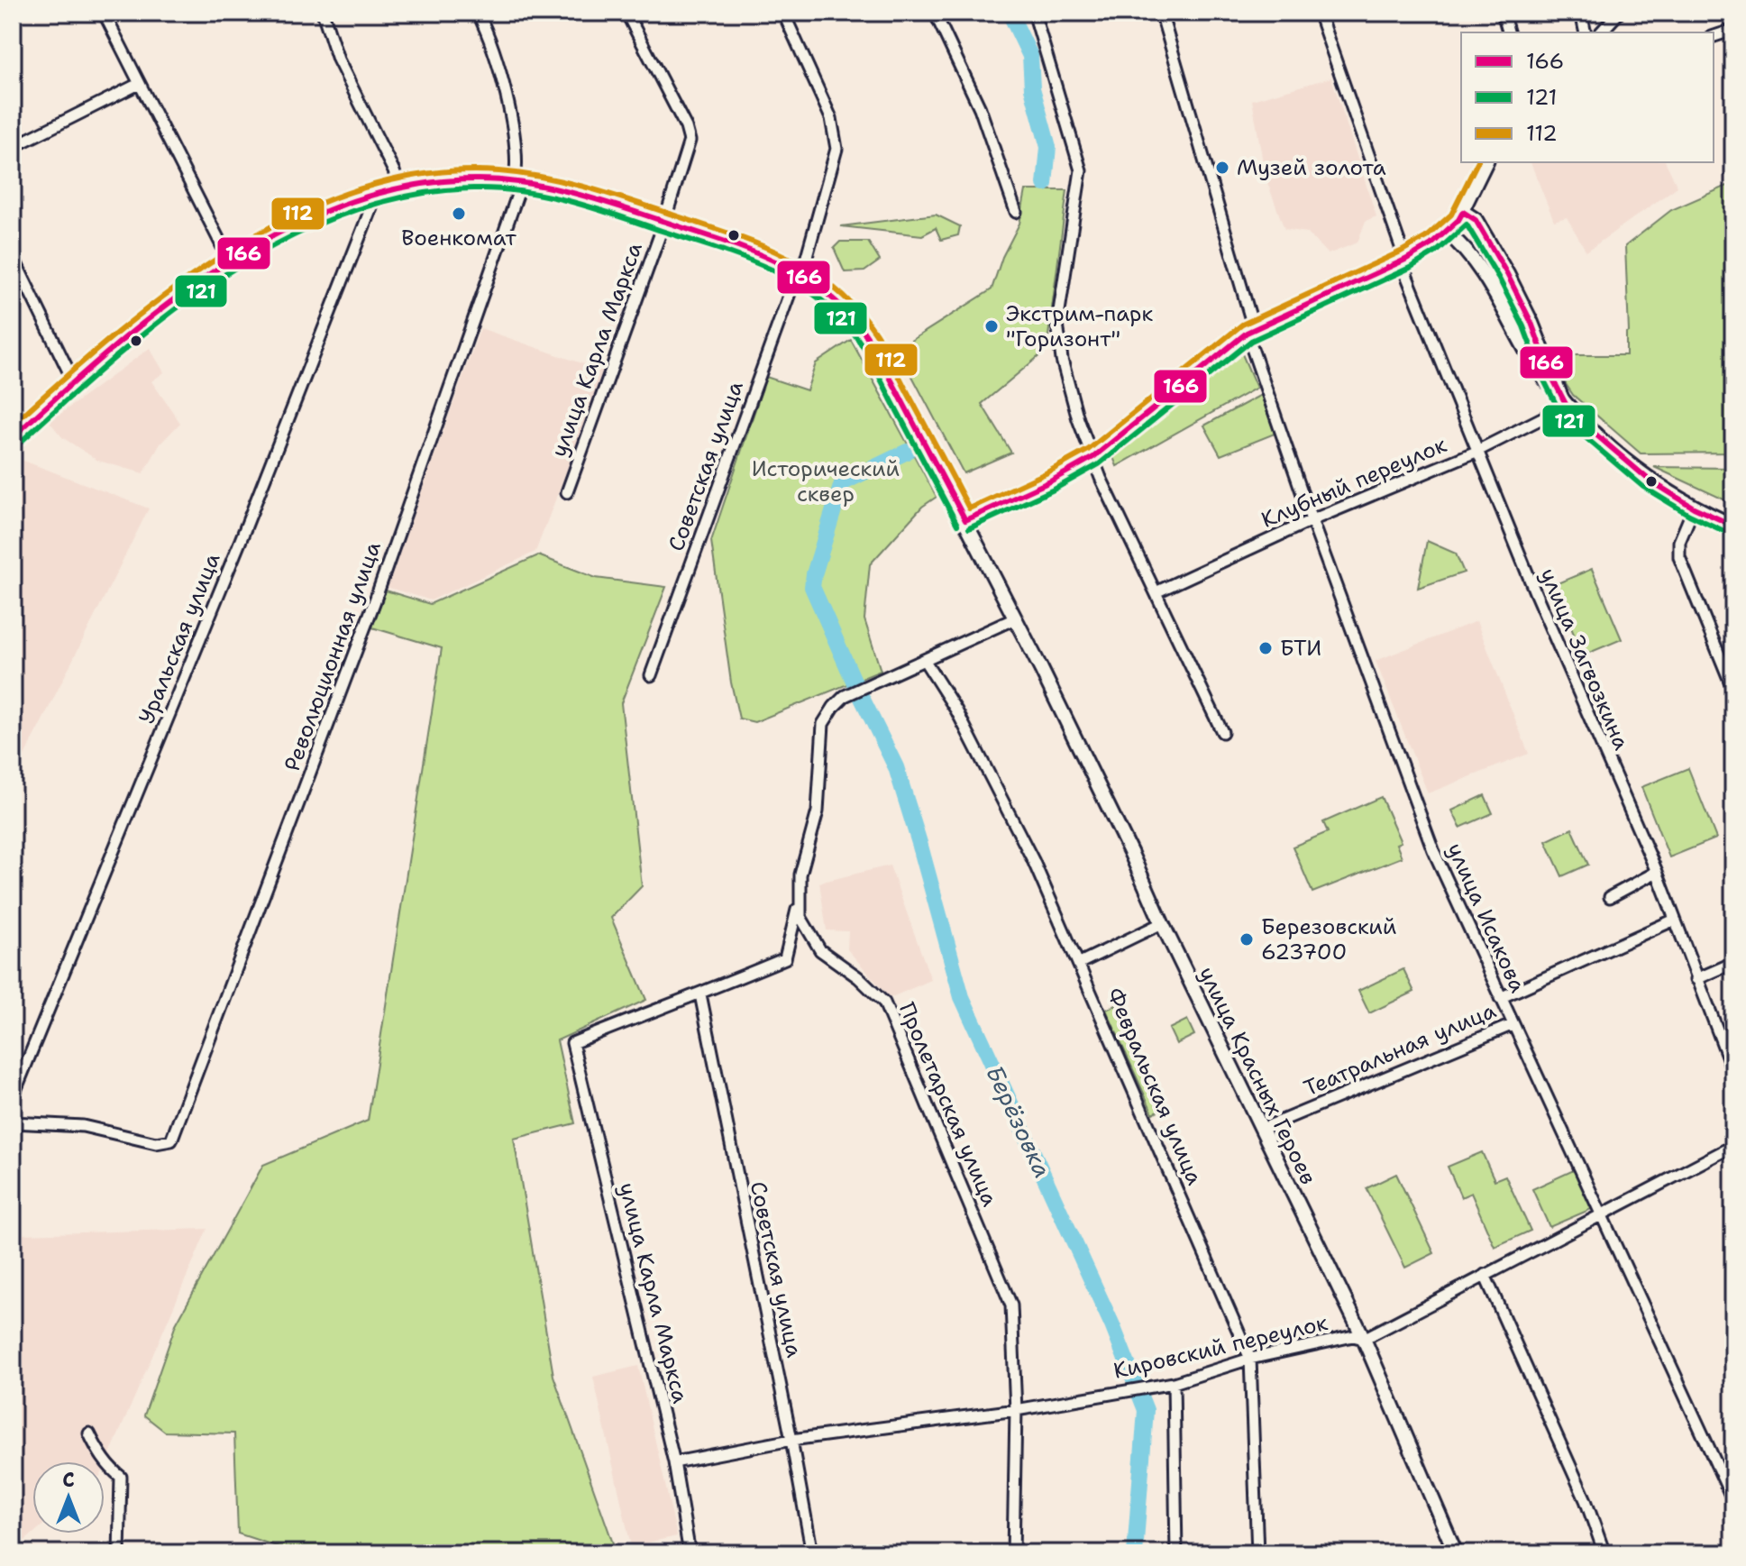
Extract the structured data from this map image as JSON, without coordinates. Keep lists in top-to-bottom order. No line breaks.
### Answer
{"streets":{"main road":["улица Красных Героев"],"street":["улица Карла Маркса","Советская улица","Клубный переулок","Уральская улица","Революционная улица","улица Загвозкина","улица Исакова","Театральная улица","Февральская улица","Пролетарская улица","Кировский переулок"]},"crossings":[["улица Карла Маркса","Советская улица"],["улица Карла Маркса","улица Красных Героев"],["улица Карла Маркса","Кировский переулок"],["Советская улица","улица Красных Героев"],["Советская улица","Кировский переулок"],["Клубный переулок","улица Загвозкина"],["Клубный переулок","улица Исакова"],["Уральская улица","улица Красных Героев"],["Революционная улица","улица Красных Героев"],["улица Исакова","Театральная улица"],["улица Исакова","Кировский переулок"],["Театральная улица","улица Красных Героев"],["улица Красных Героев","Пролетарская улица"],["улица Красных Героев","Кировский переулок"],["Февральская улица","Пролетарская улица"],["Февральская улица","Кировский переулок"],["Пролетарская улица","Кировский переулок"]],"water":["Берёзовка"],"parks":["Исторический сквер"],"places":["Музей золота","Военкомат","Экстрим-парк \"Горизонт\"","БТИ","Березовский 623700"],"lines":["transit line 112","transit line 166","transit line 121"],"legend":["166","121","112"],"north":"top"}
